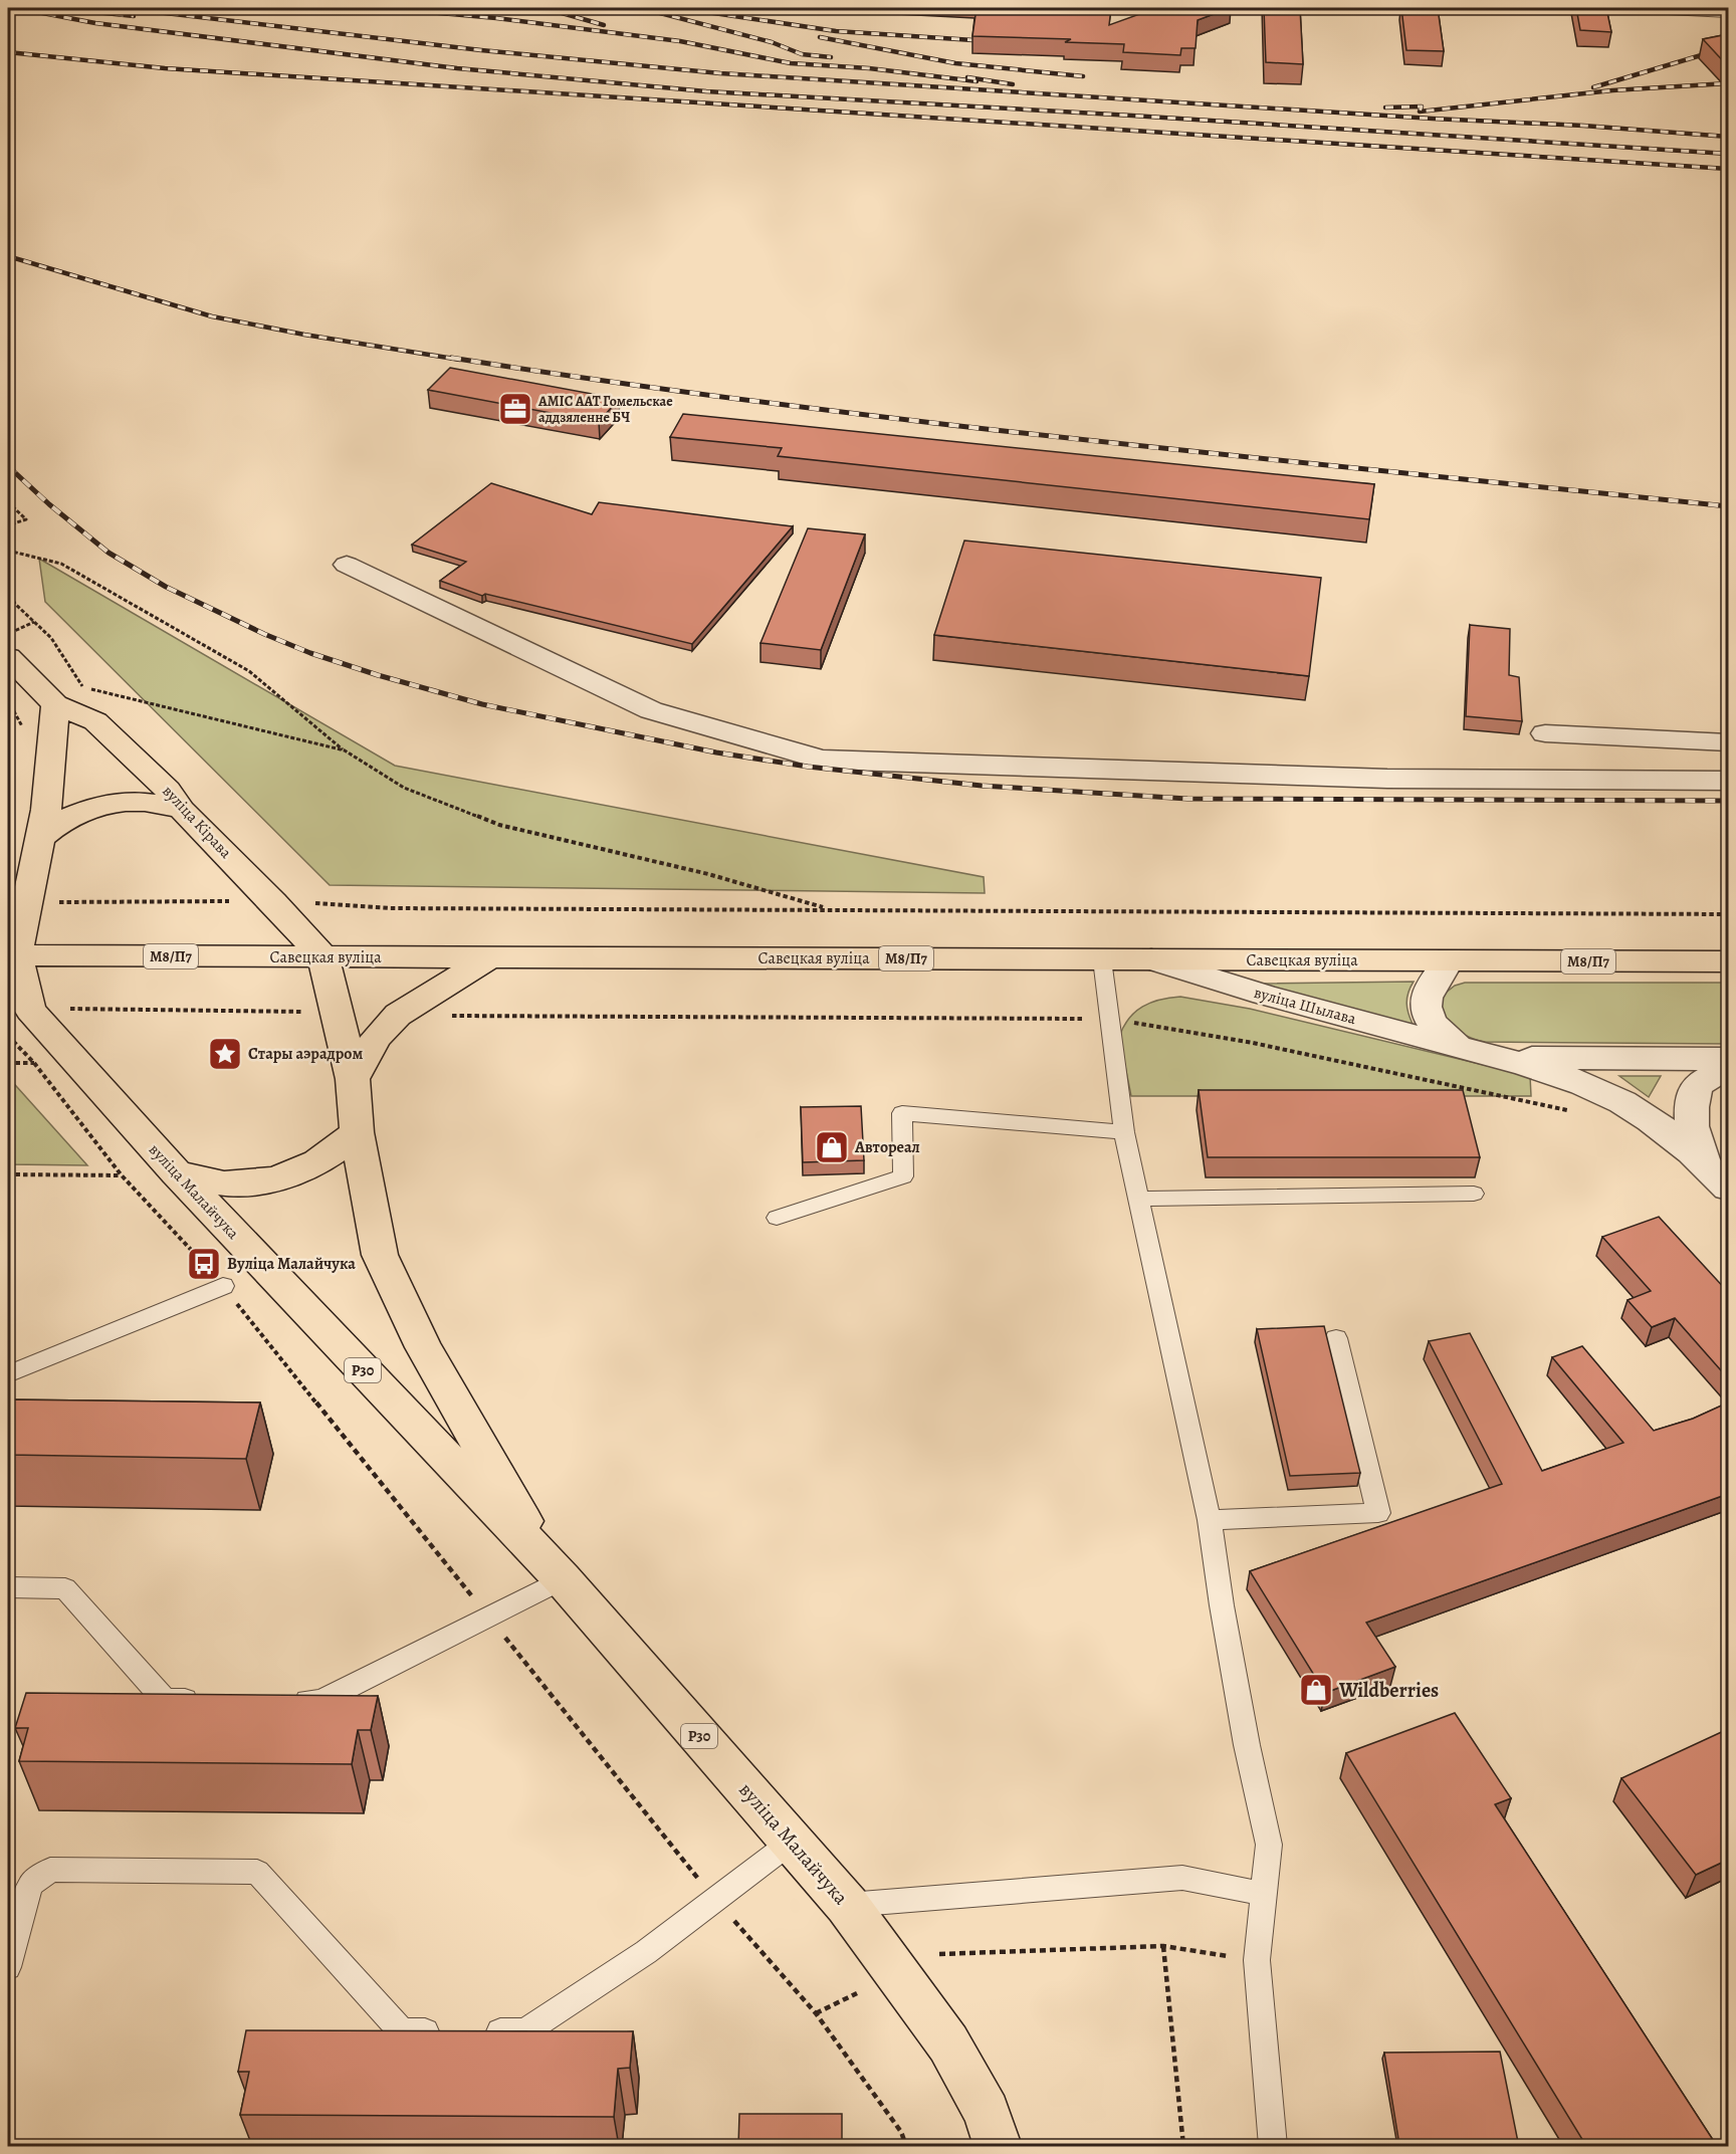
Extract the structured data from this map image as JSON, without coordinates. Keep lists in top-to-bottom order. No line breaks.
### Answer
{"streets":{"main road":["вуліца Кірава","М8/П7","Савецкая вуліца","вуліца Малайчука","Р30"],"street":["вуліца Шылава"]},"crossings":[["вуліца Кірава","Савецкая вуліца"],["вуліца Кірава","вуліца Малайчука"],["Савецкая вуліца","вуліца Шылава"],["Савецкая вуліца","вуліца Малайчука"]],"places":{"office":["АМІС ААТ Гомельскае аддзяленне БЧ"],"place":["Стары аэрадром"],"shop":["Автореал","Wildberries"],"bus stop":["Вуліца Малайчука"]}}
